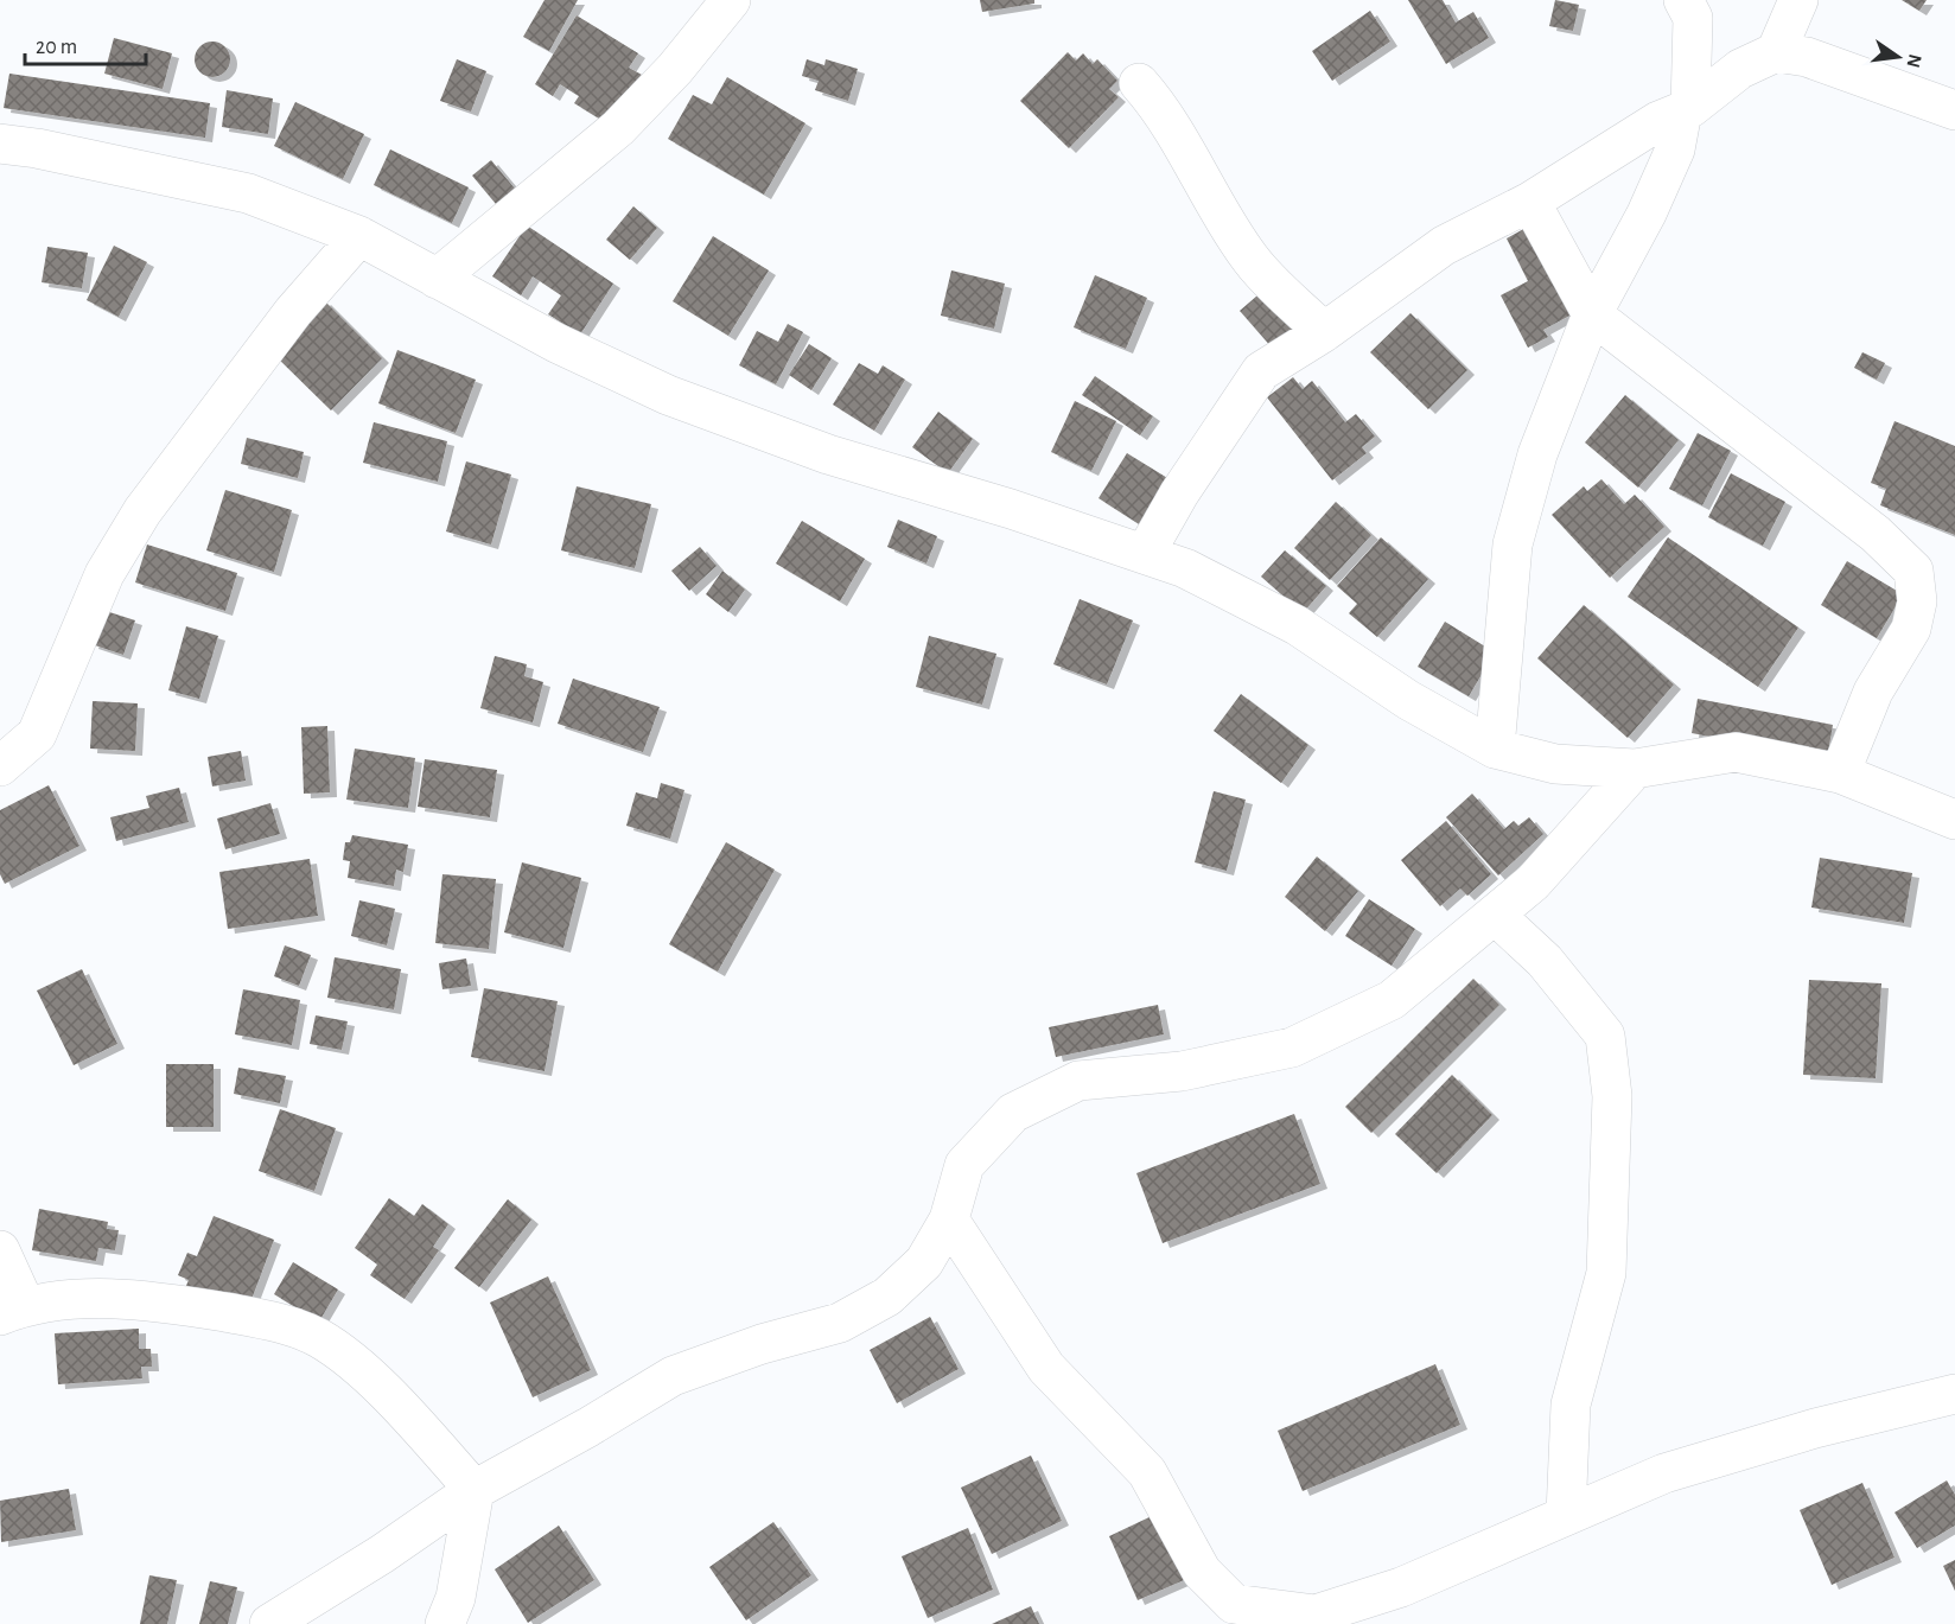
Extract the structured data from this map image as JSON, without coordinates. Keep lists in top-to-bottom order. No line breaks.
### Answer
{"scale_bar":"20 m","north":"right"}
